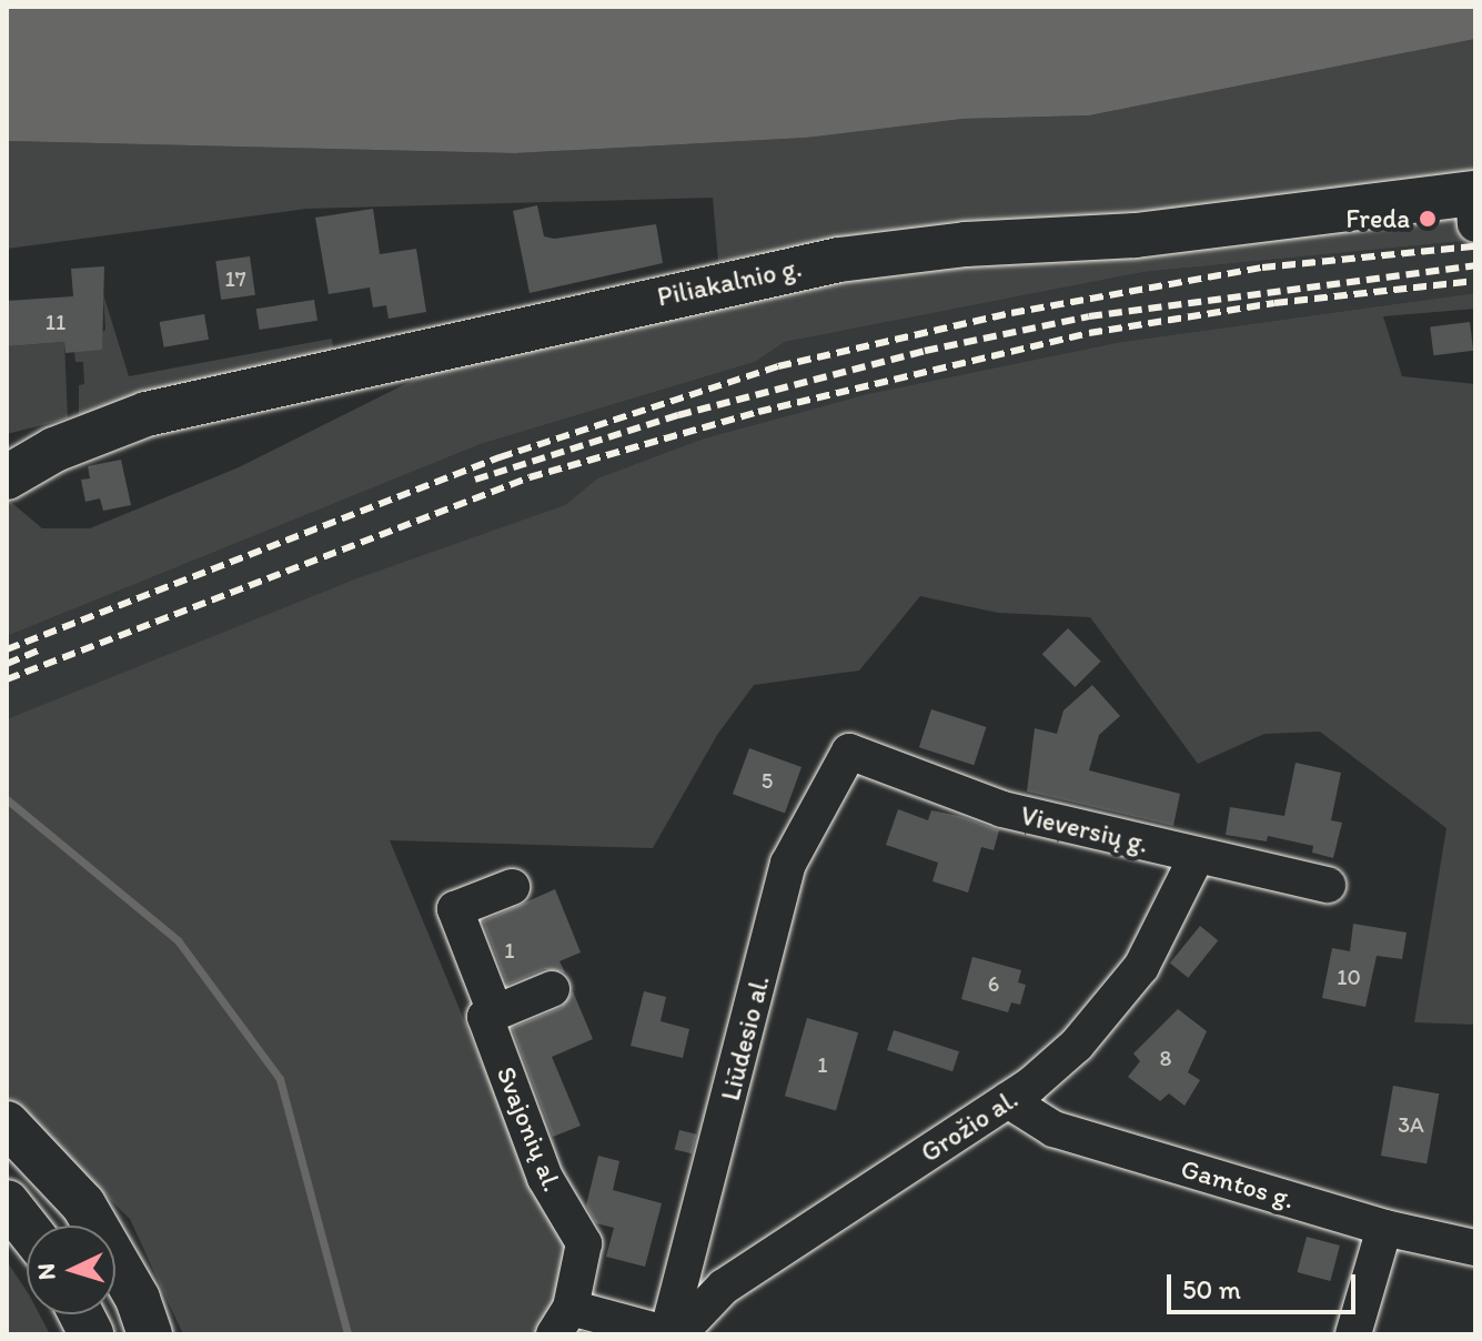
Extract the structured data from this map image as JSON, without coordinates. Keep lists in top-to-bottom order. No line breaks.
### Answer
{"streets":{"main road":["Piliakalnio g."],"street":["Vieversių g.","Liūdesio al.","Grožio al.","Svajonių al.","Gamtos g."]},"crossings":[["Vieversių g.","Liūdesio al."],["Vieversių g.","Grožio al."],["Grožio al.","Gamtos g."]],"places":["Freda"],"house_numbers":["17","11","5","1","10","6","8","1","3A"],"scale_bar":"50 m","north":"left"}
